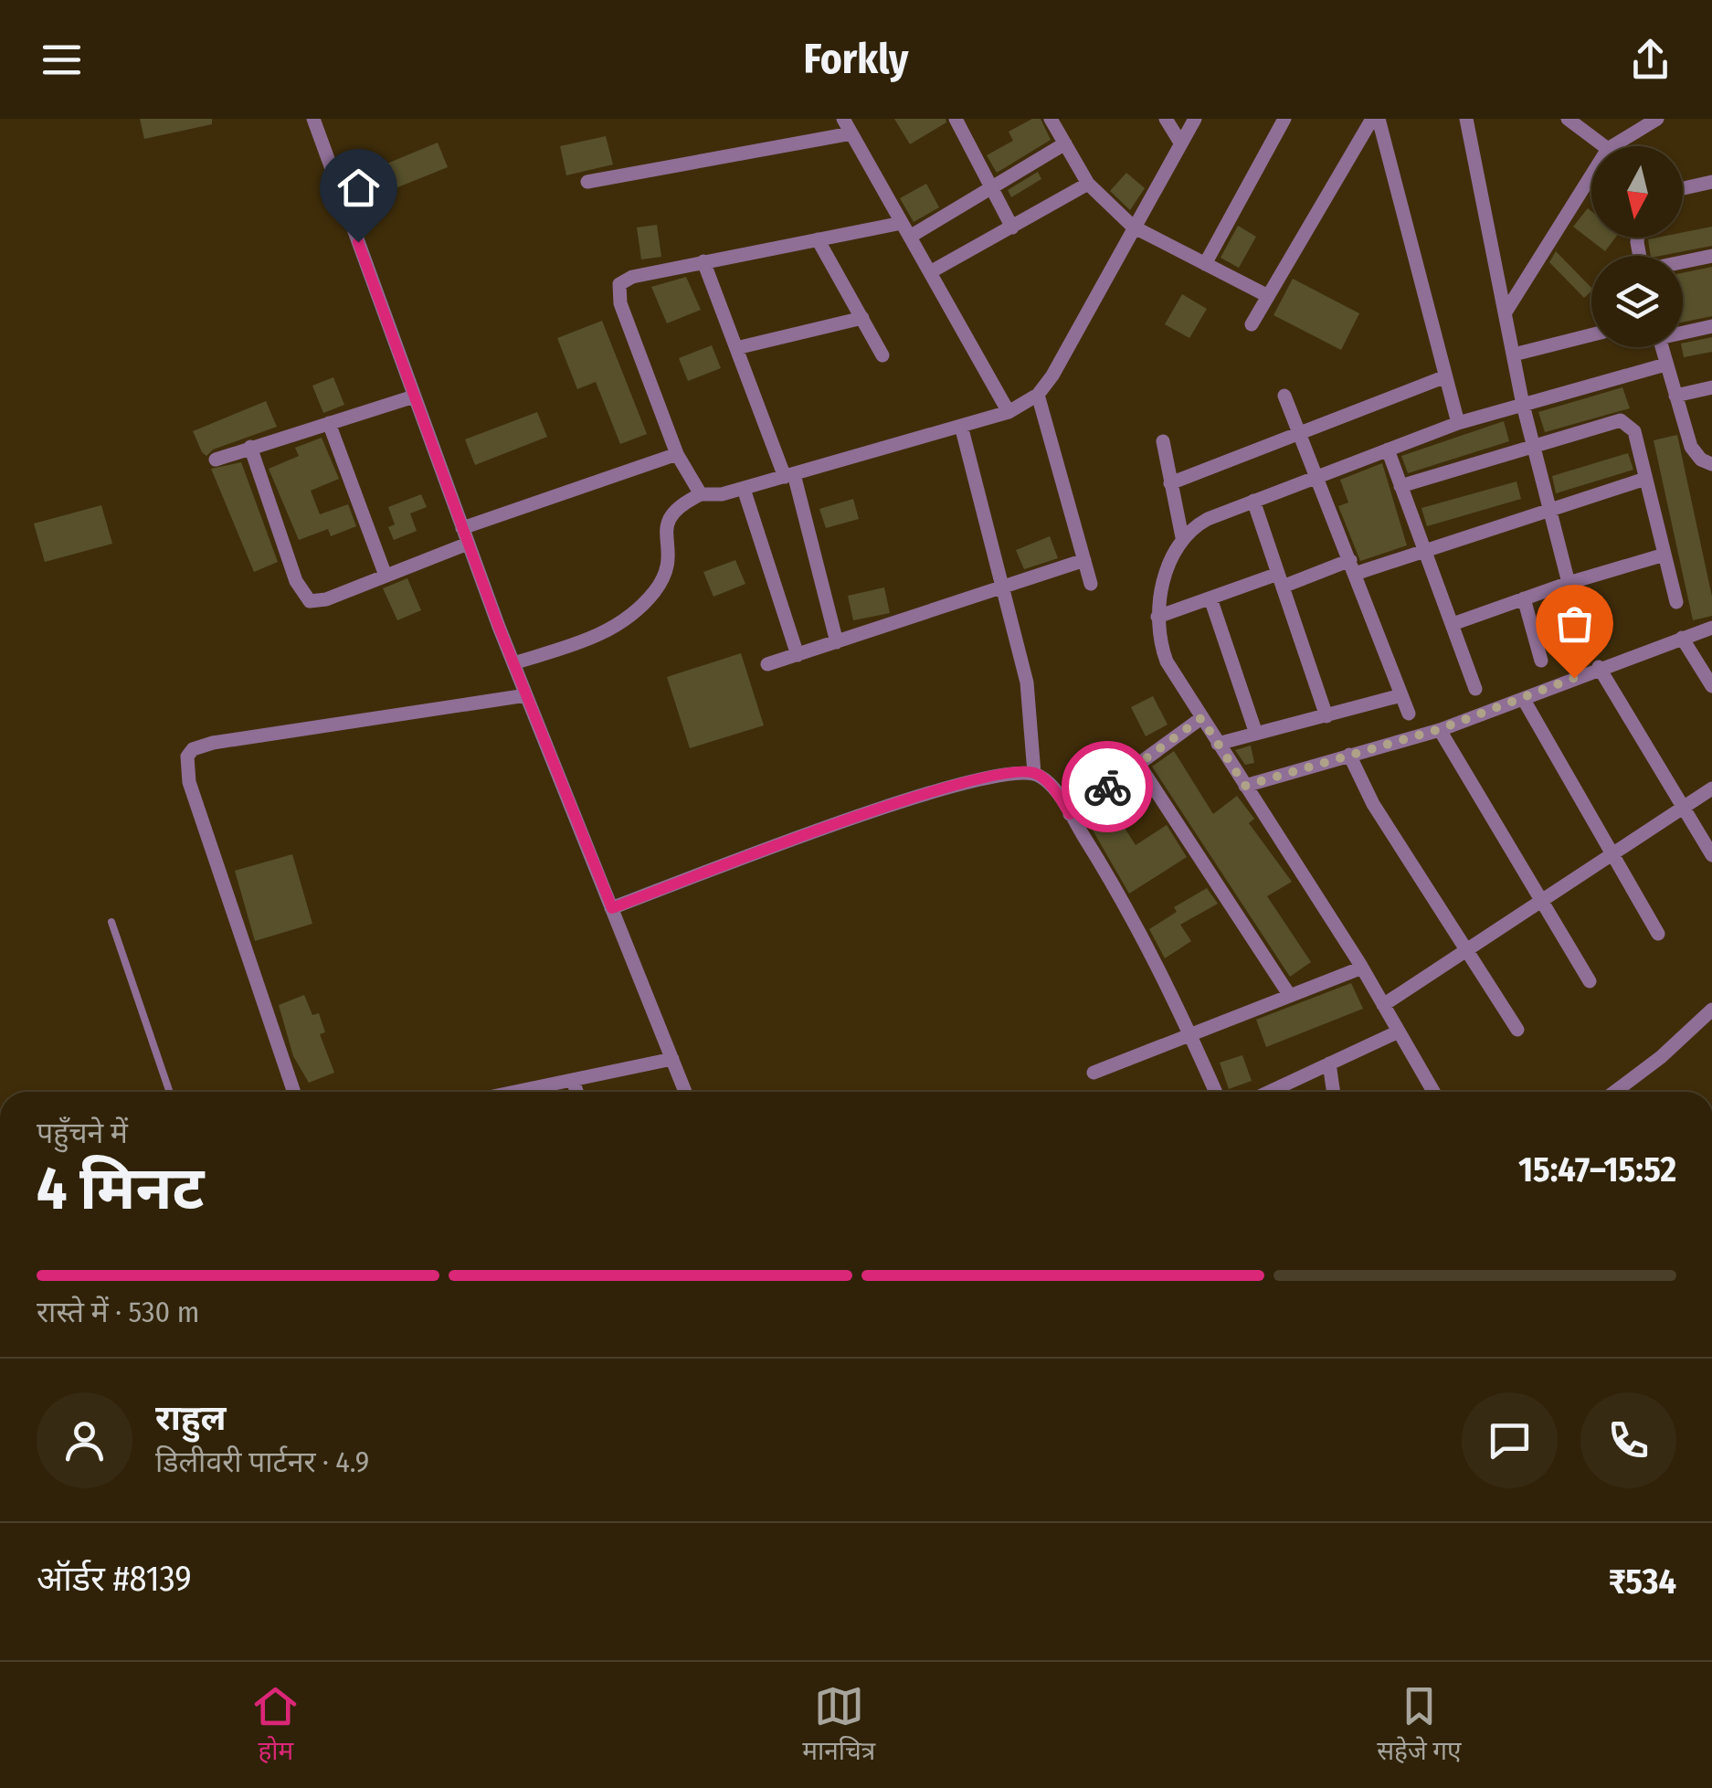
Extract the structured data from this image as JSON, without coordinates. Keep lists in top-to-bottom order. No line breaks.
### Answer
{"north":"bottom","page":{"header":"Forkly","heading":["4 मिनट","पहुँचने में","15:47–15:52"],"panel":["राहुल","डिलीवरी पार्टनर · 4.9","ऑर्डर #8139","₹534"],"bar":"रास्ते में · 530 m","tabs":["होम","मानचित्र","सहेजे गए"]}}
